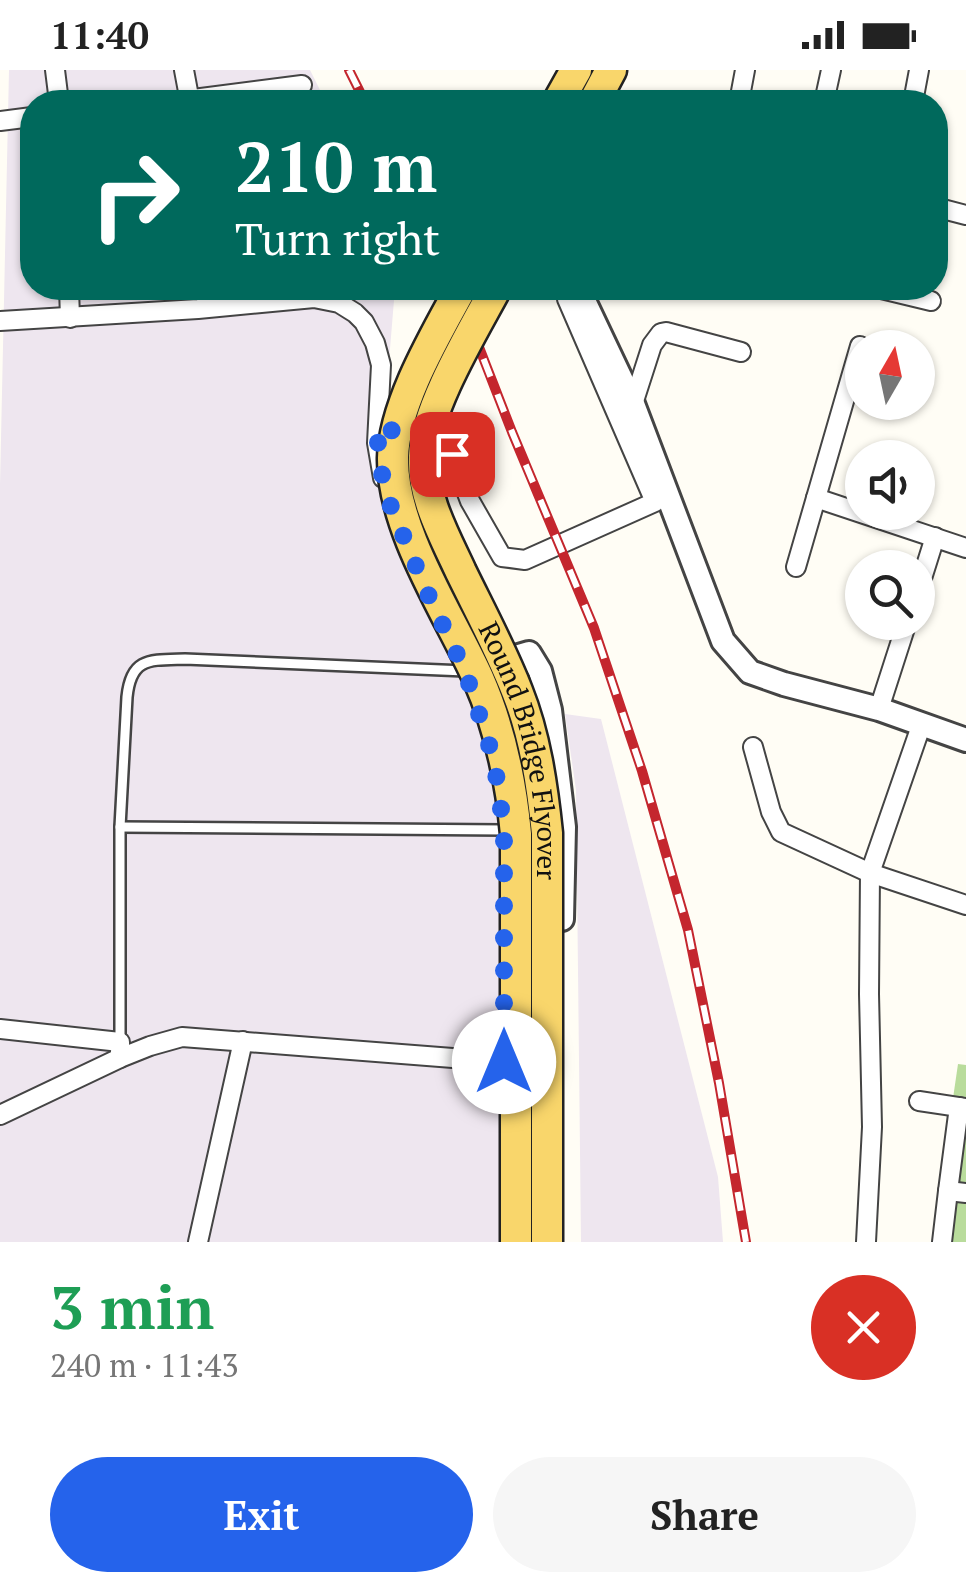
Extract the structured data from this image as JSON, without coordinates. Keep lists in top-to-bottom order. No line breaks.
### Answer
{"streets":{"main road":["Round Bridge Flyover"]},"north":"top","page":{"status":"11:40","turn":["210 m","Turn right"],"heading":["3 min","240 m · 11:43"],"buttons":["Exit","Share"]}}
